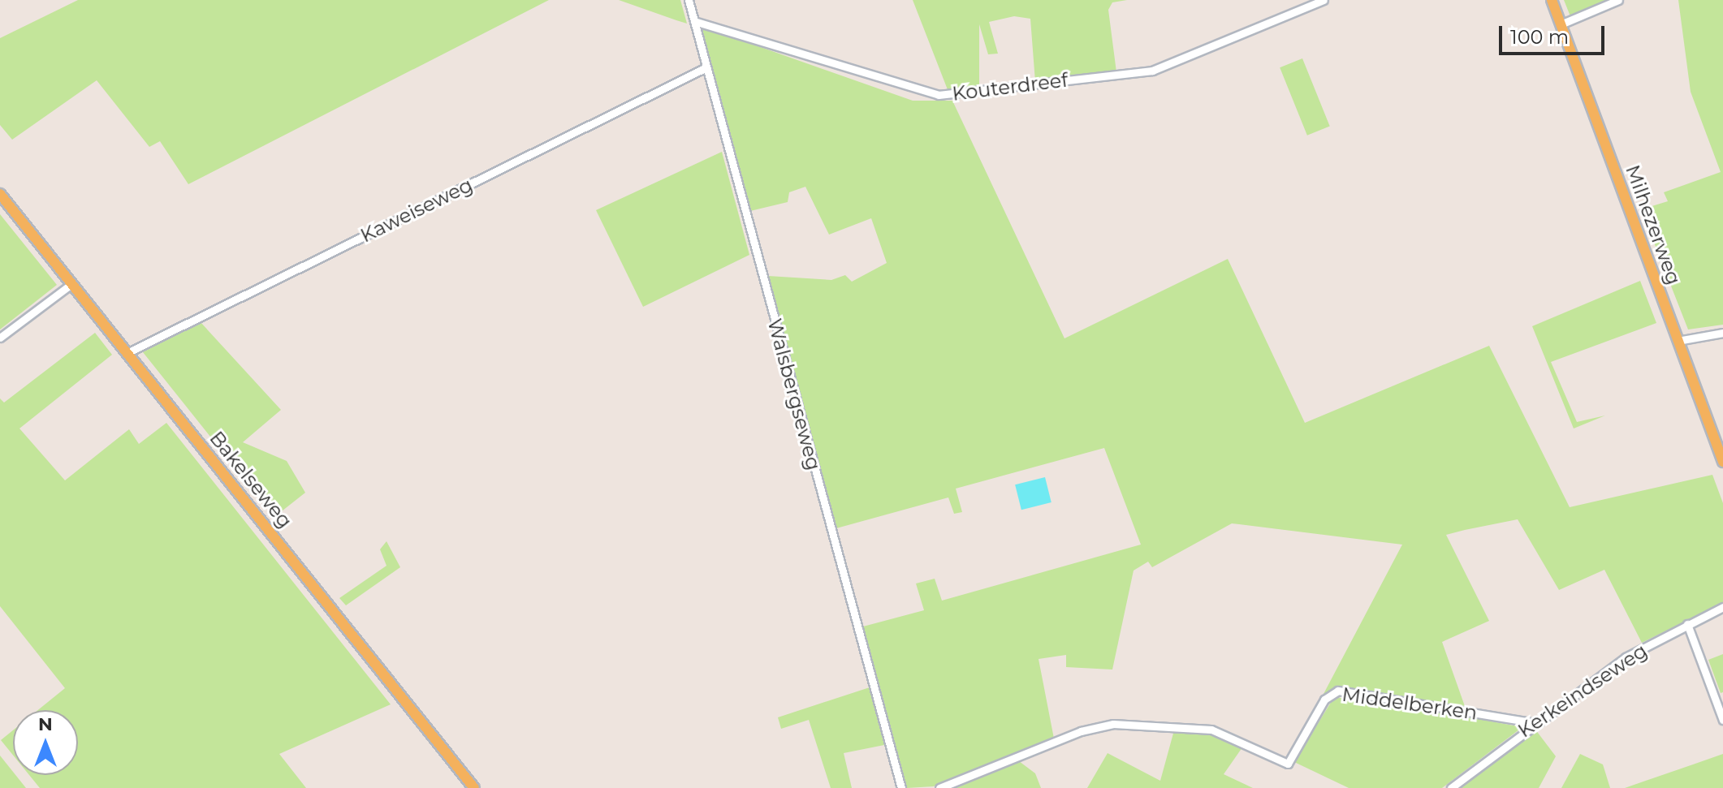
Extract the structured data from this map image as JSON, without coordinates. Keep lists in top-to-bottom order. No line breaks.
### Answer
{"streets":{"main road":["Milhezerweg","Bakelseweg"],"street":["Kouterdreef","Kaweiseweg","Walsbergseweg","Kerkeindseweg","Middelberken"]},"crossings":[["Kouterdreef","Walsbergseweg"],["Kaweiseweg","Walsbergseweg"],["Kaweiseweg","Bakelseweg"],["Kerkeindseweg","Middelberken"]],"scale_bar":"100 m","north":"top"}
